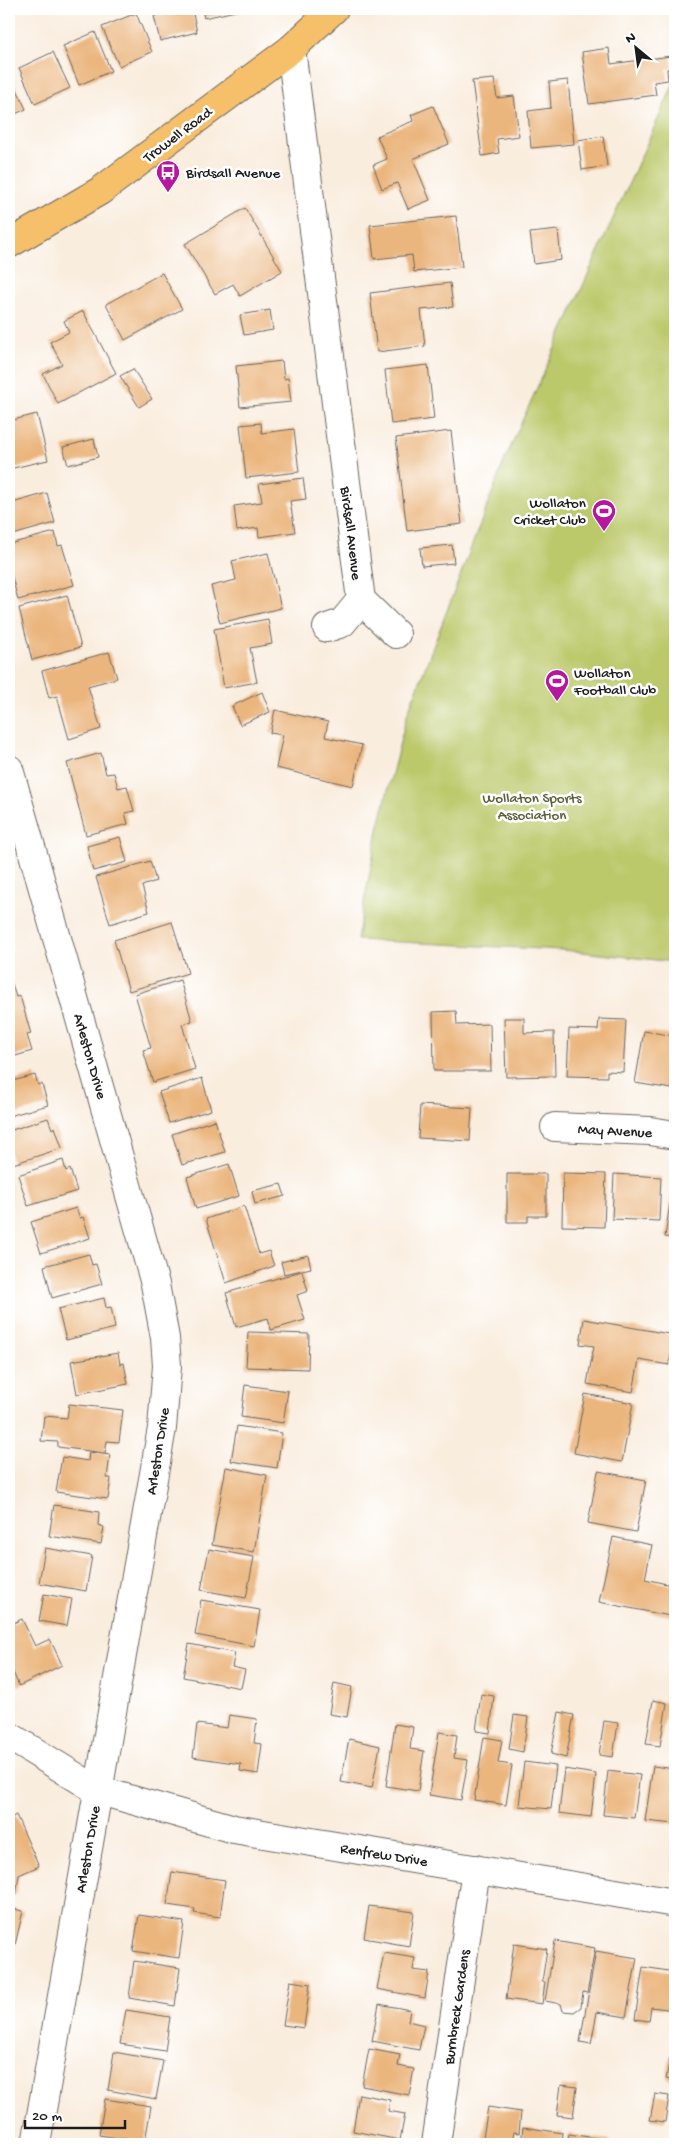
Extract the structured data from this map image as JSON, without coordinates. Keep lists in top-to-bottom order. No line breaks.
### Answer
{"streets":{"main road":["Trowell Road"],"street":["Birdsall Avenue","Arleston Drive","May Avenue","Renfrew Drive","Burnbreck Gardens"]},"crossings":[["Trowell Road","Birdsall Avenue"],["Arleston Drive","Renfrew Drive"],["Renfrew Drive","Burnbreck Gardens"]],"parks":["Wollaton Sports Association"],"places":{"bus stop":["Birdsall Avenue"],"sports":["Wollaton Cricket Club","Wollaton Football Club"]},"scale_bar":"20 m","north":"top left"}
